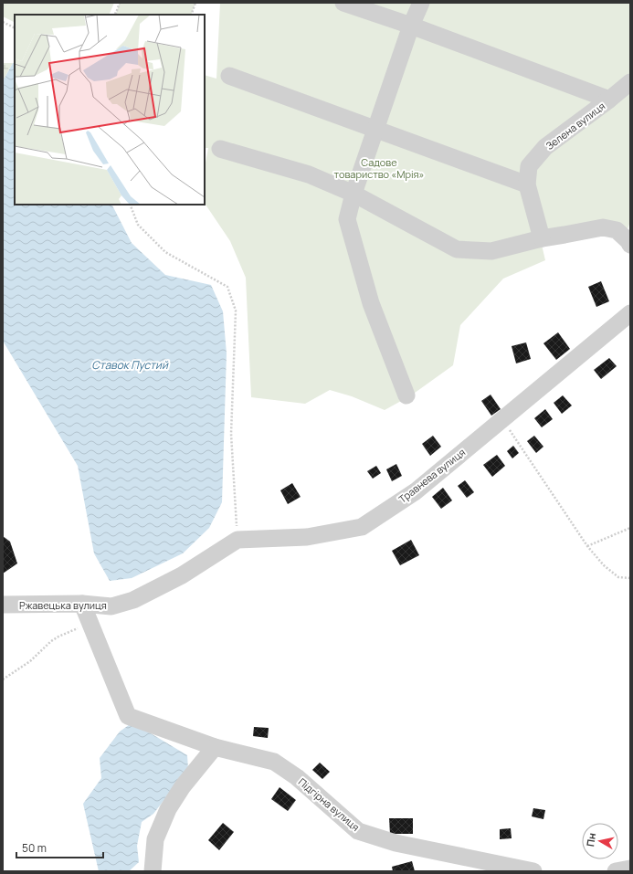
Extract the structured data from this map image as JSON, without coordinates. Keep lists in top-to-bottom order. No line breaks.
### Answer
{"streets":{"street":["Зелена вулиця","Травнева вулиця","Ржавецька вулиця","Підгірна вулиця"]},"crossings":[["Травнева вулиця","Ржавецька вулиця"],["Ржавецька вулиця","Підгірна вулиця"]],"water":["Ставок Пустий"],"parks":["Садове товариство «Мрія»"],"scale_bar":"50 m","north":"left"}
